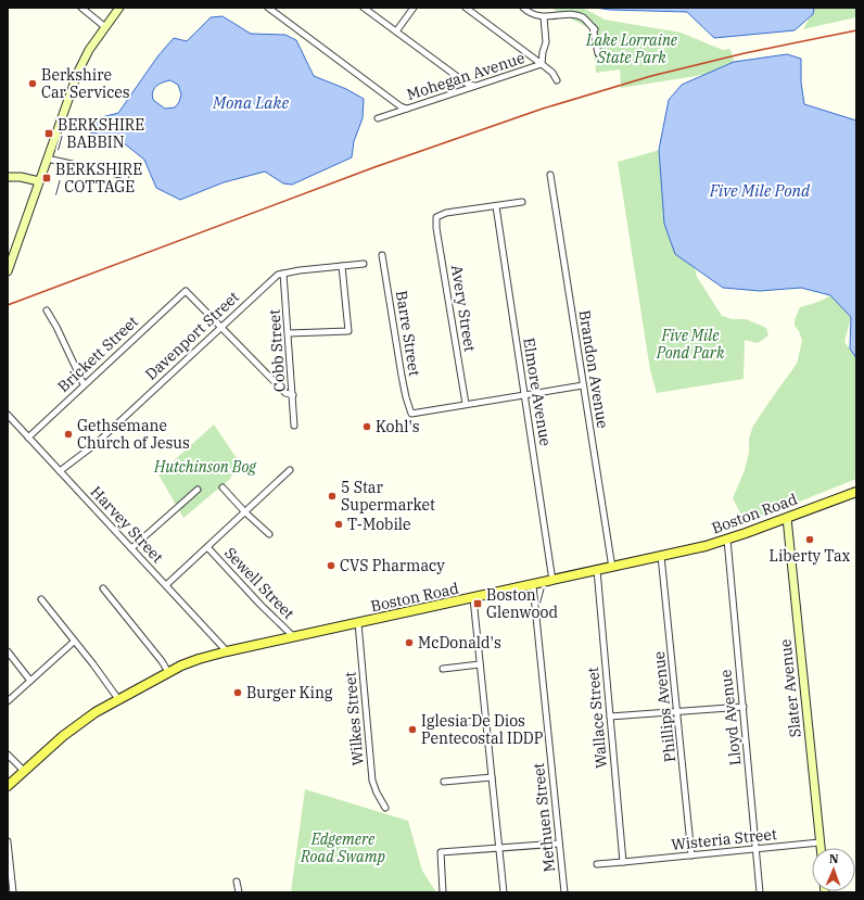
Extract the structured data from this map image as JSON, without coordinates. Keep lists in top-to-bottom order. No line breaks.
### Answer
{"streets":{"main road":["Boston Road"],"street":["Mohegan Avenue","Avery Street","Barre Street","Davenport Street","Cobb Street","Brickett Street","Brandon Avenue","Elmore Avenue","Harvey Street","Sewell Street","Slater Avenue","Phillips Avenue","Wallace Street","Lloyd Avenue","Wilkes Street","Methuen Street","Wisteria Street"]},"crossings":[["Avery Street","Barre Street"],["Avery Street","Elmore Avenue"],["Davenport Street","Cobb Street"],["Davenport Street","Brickett Street"],["Davenport Street","Harvey Street"],["Brickett Street","Harvey Street"],["Brandon Avenue","Boston Road"],["Elmore Avenue","Boston Road"],["Boston Road","Harvey Street"],["Boston Road","Sewell Street"],["Boston Road","Slater Avenue"],["Boston Road","Phillips Avenue"],["Boston Road","Wallace Street"],["Boston Road","Lloyd Avenue"],["Boston Road","Wilkes Street"],["Boston Road","Methuen Street"],["Slater Avenue","Wisteria Street"],["Phillips Avenue","Wisteria Street"],["Wallace Street","Wisteria Street"],["Lloyd Avenue","Wisteria Street"]],"water":["Mona Lake","Five Mile Pond"],"parks":["Lake Lorraine State Park","Five Mile Pond Park","Hutchinson Bog","Edgemere Road Swamp"],"places":{"other":["Berkshire Car Services","Kohl's","Gethsemane Church of Jesus","5 Star Supermarket","T-Mobile","Liberty Tax","CVS Pharmacy","McDonald's","Burger King","Iglesia De Dios Pentecostal IDDP"],"transit":["BERKSHIRE / BABBIN","BERKSHIRE / COTTAGE","Boston / Glenwood"]},"north":"top"}
